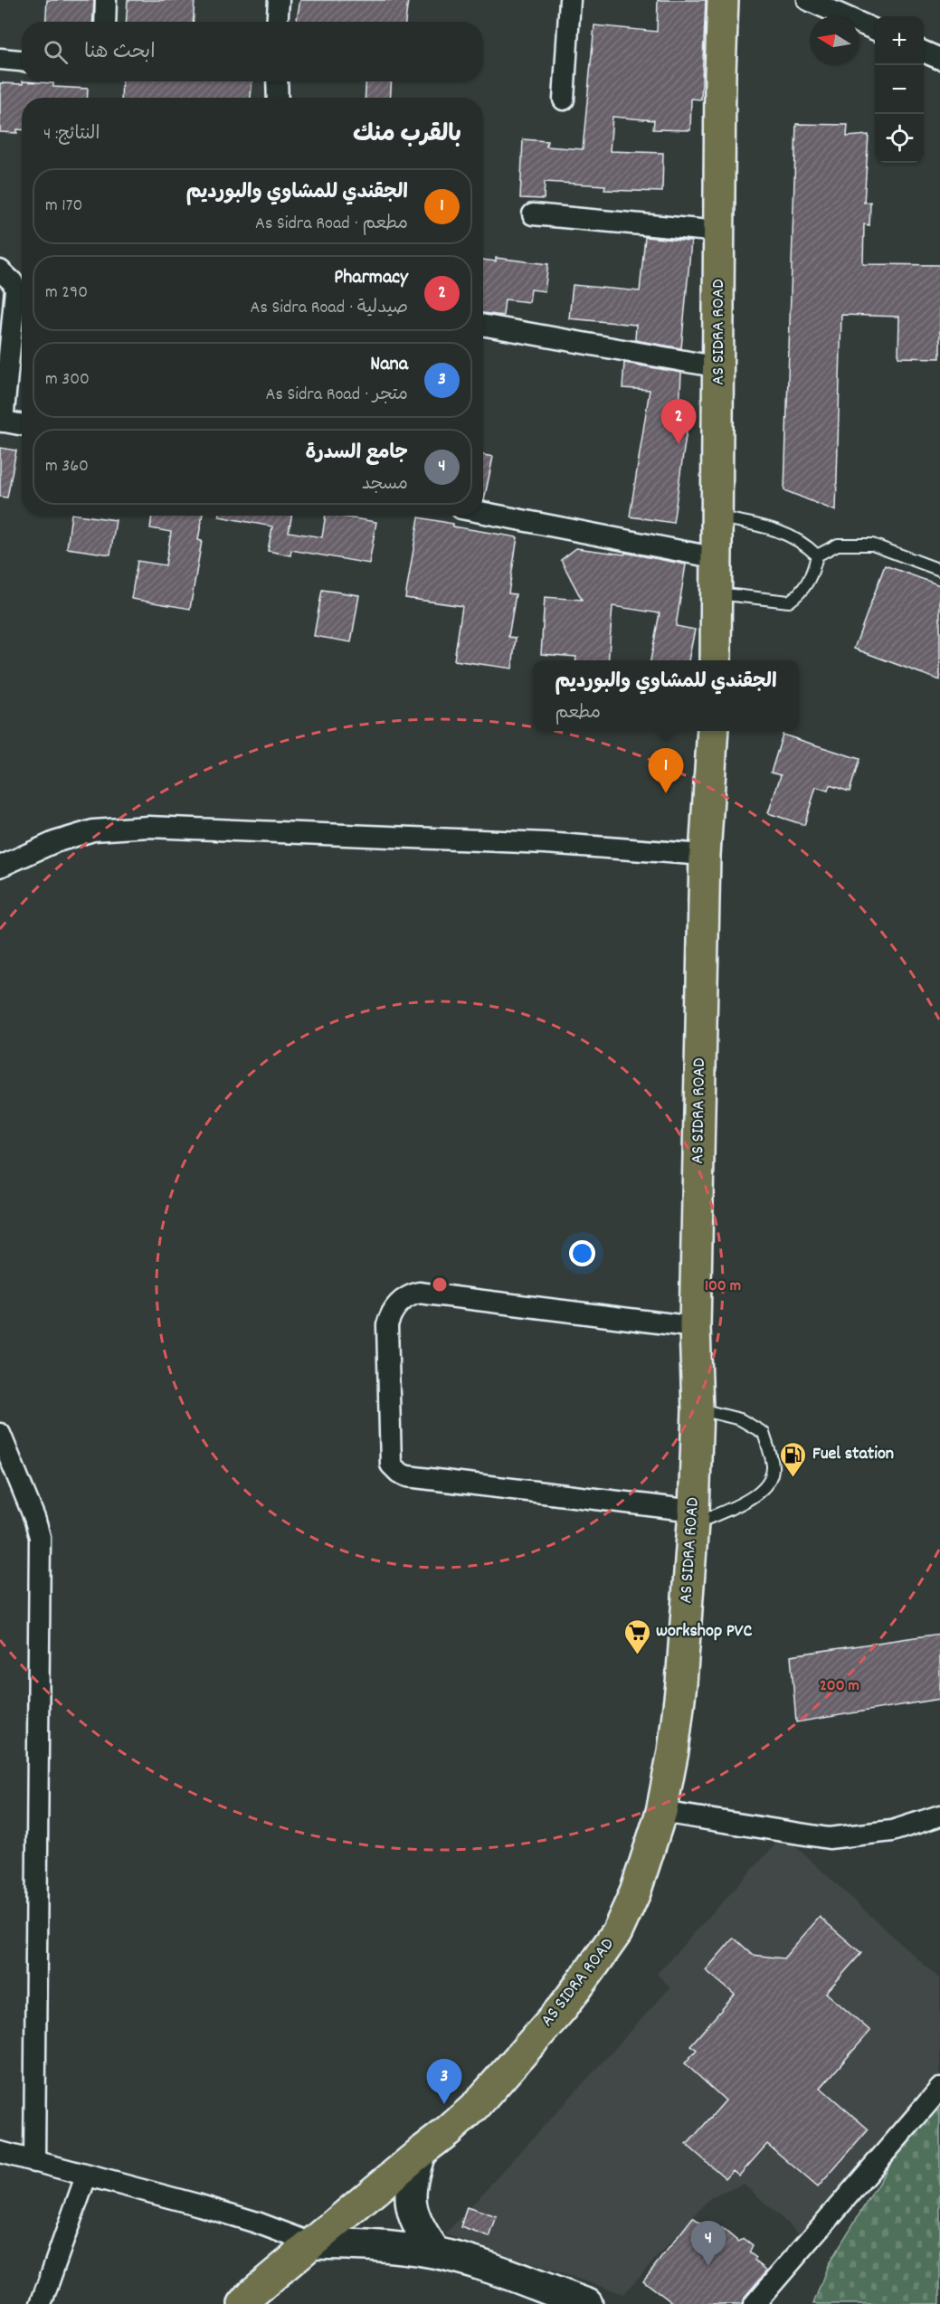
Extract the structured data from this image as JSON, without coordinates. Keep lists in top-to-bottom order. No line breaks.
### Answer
{"streets":{"main road":["AS SIDRA ROAD"]},"places":{"fuel station":["Fuel station"],"supermarket":["workshop PVC"]},"north":"left","page":{"map_buttons":["+","−"],"search":"ابحث هنا","heading":["بالقرب منك","النتائج: 4"],"list":[{"mark":"1","name":"الجقندي للمشاوي والبورديم","note":"مطعم · As Sidra Road","value":"170 m"},{"mark":"2","name":"Pharmacy","note":"صيدلية · As Sidra Road","value":"290 m"},{"mark":"3","name":"Nana","note":"متجر · As Sidra Road","value":"300 m"},{"mark":"4","name":"جامع السدرة","note":"مسجد","value":"360 m"}],"pins":["2","1","3","4"],"popup":["الجقندي للمشاوي والبورديم","مطعم"]},"rings":["100 m","200 m"]}
